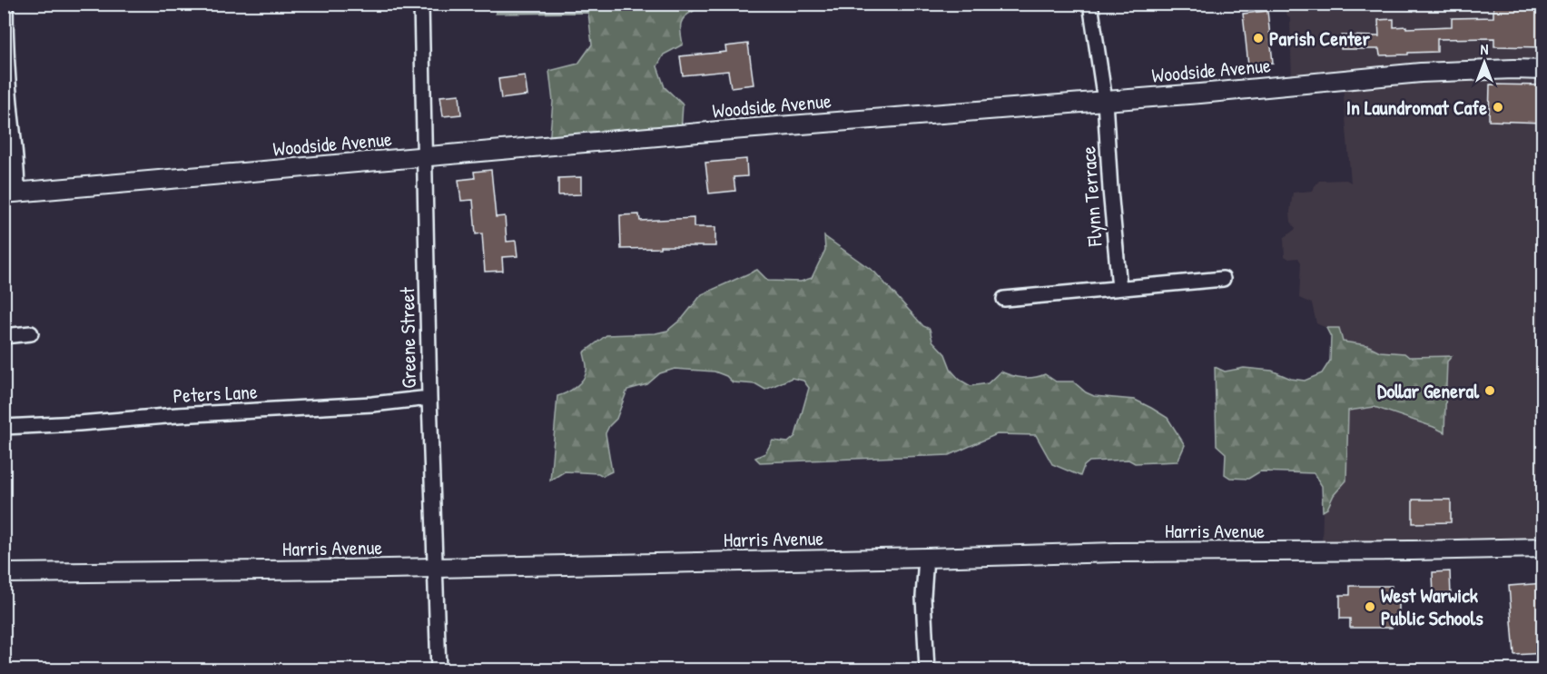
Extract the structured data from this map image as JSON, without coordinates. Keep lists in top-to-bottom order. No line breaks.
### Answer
{"streets":{"street":["Woodside Avenue","Flynn Terrace","Greene Street","Peters Lane","Harris Avenue"]},"crossings":[["Woodside Avenue","Flynn Terrace"],["Woodside Avenue","Greene Street"],["Greene Street","Peters Lane"],["Greene Street","Harris Avenue"]],"places":["Parish Center","In Laundromat Cafe","Dollar General","West Warwick Public Schools"],"north":"top"}
